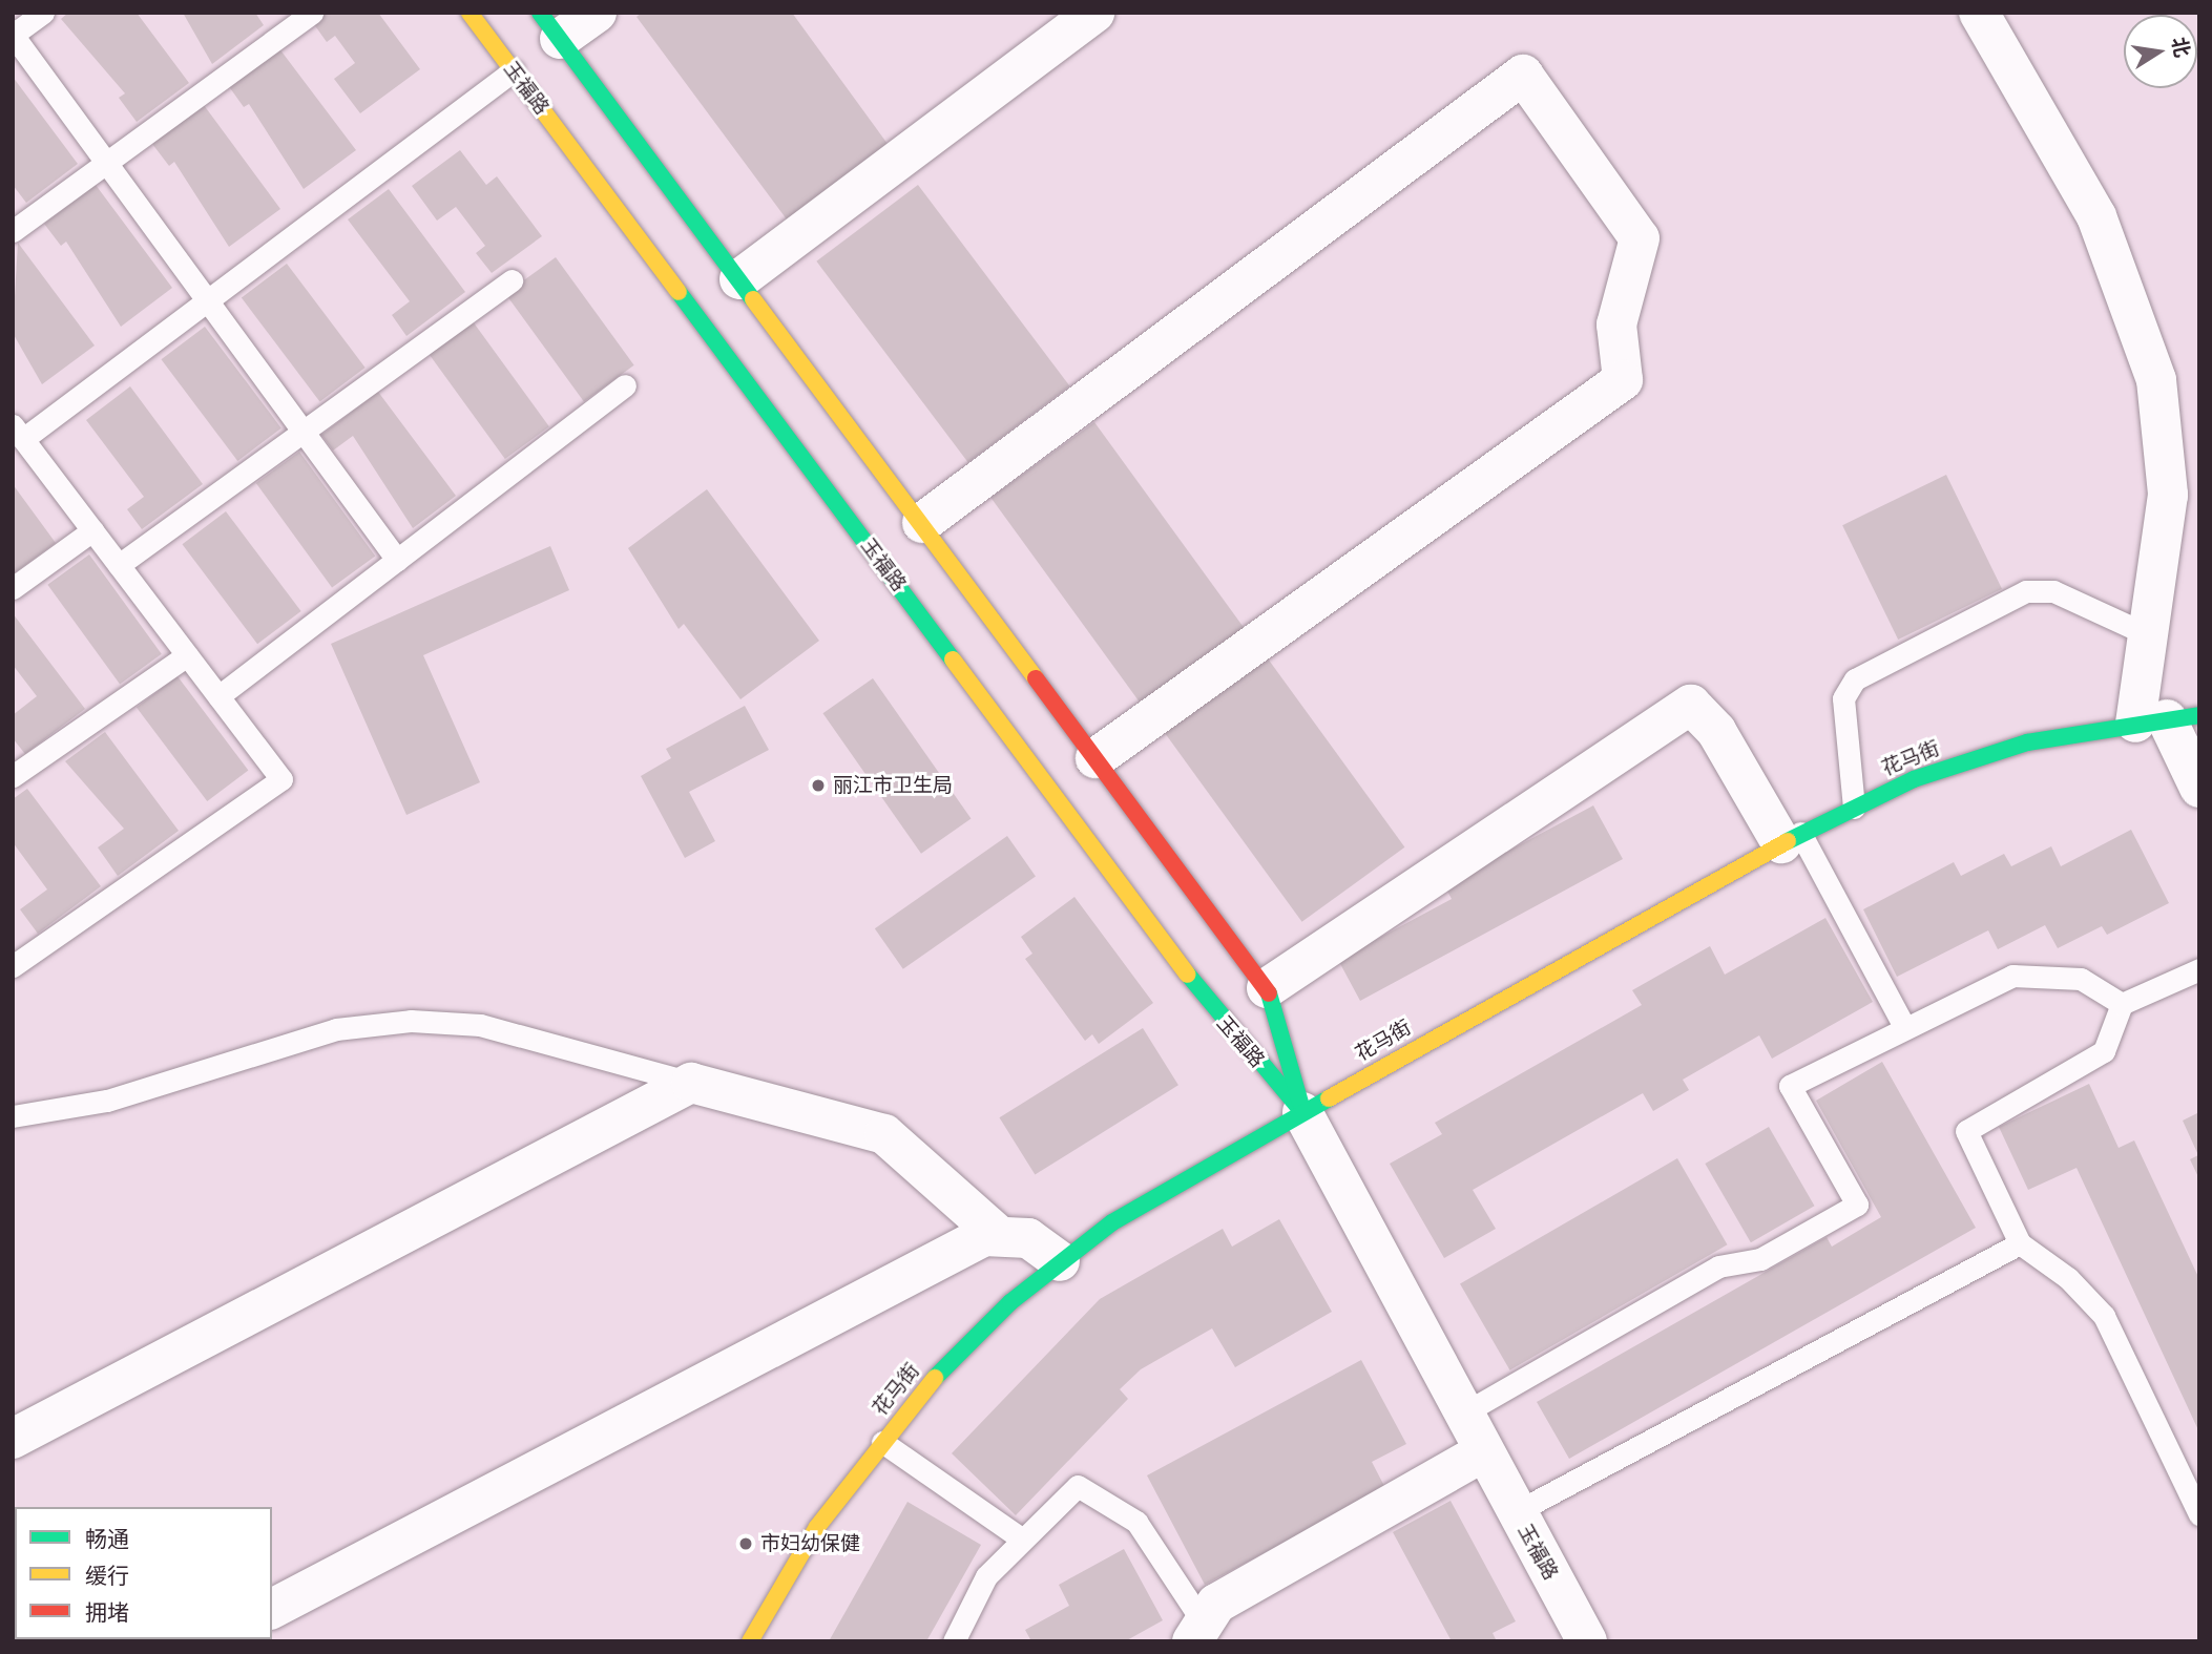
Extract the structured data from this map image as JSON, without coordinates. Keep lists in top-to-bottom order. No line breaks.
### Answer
{"streets":{"street":["玉福路","花马街"]},"crossings":[["玉福路","花马街"]],"places":["丽江市卫生局","市妇幼保健"],"legend":["畅通","缓行","拥堵"],"north":"right"}
